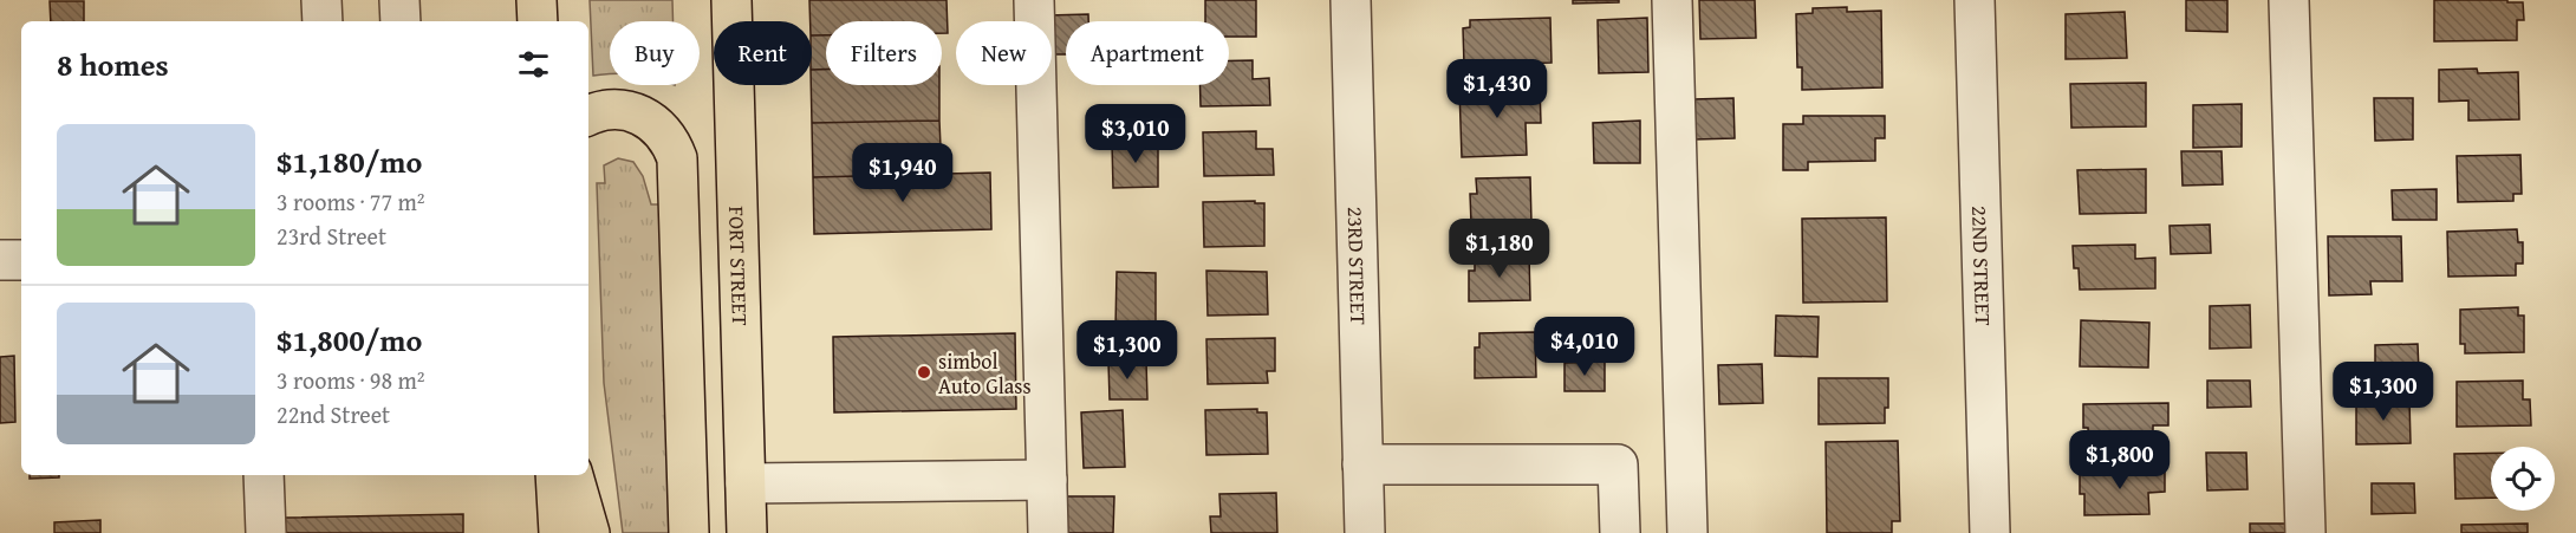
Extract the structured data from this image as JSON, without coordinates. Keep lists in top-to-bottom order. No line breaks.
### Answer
{"streets":{"main road":["FORT STREET"],"street":["23RD STREET","22ND STREET"]},"places":["simbol Auto Glass"],"page":{"chip":["Buy","Rent","Filters","New","Apartment"],"heading":"8 homes","price":["$1,430","$3,010","$1,940","$1,180","$4,010","$1,300","$1,300","$1,800"],"list":[{"name":"$1,180/mo","note":"3 rooms · 77 m² · 23rd Street"},{"name":"$1,800/mo","note":"3 rooms · 98 m² · 22nd Street"}]}}
